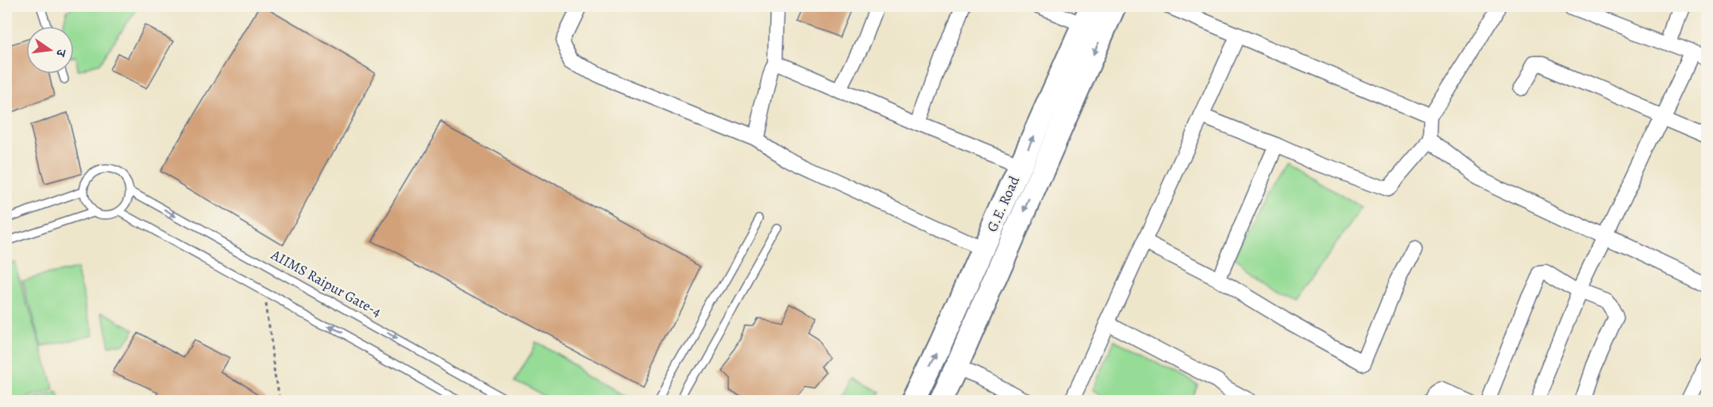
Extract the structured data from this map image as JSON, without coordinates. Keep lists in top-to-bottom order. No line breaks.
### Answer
{"streets":{"main road":["G.E. Road"],"lane":["AIIMS Raipur Gate-4"]},"north":"right"}
